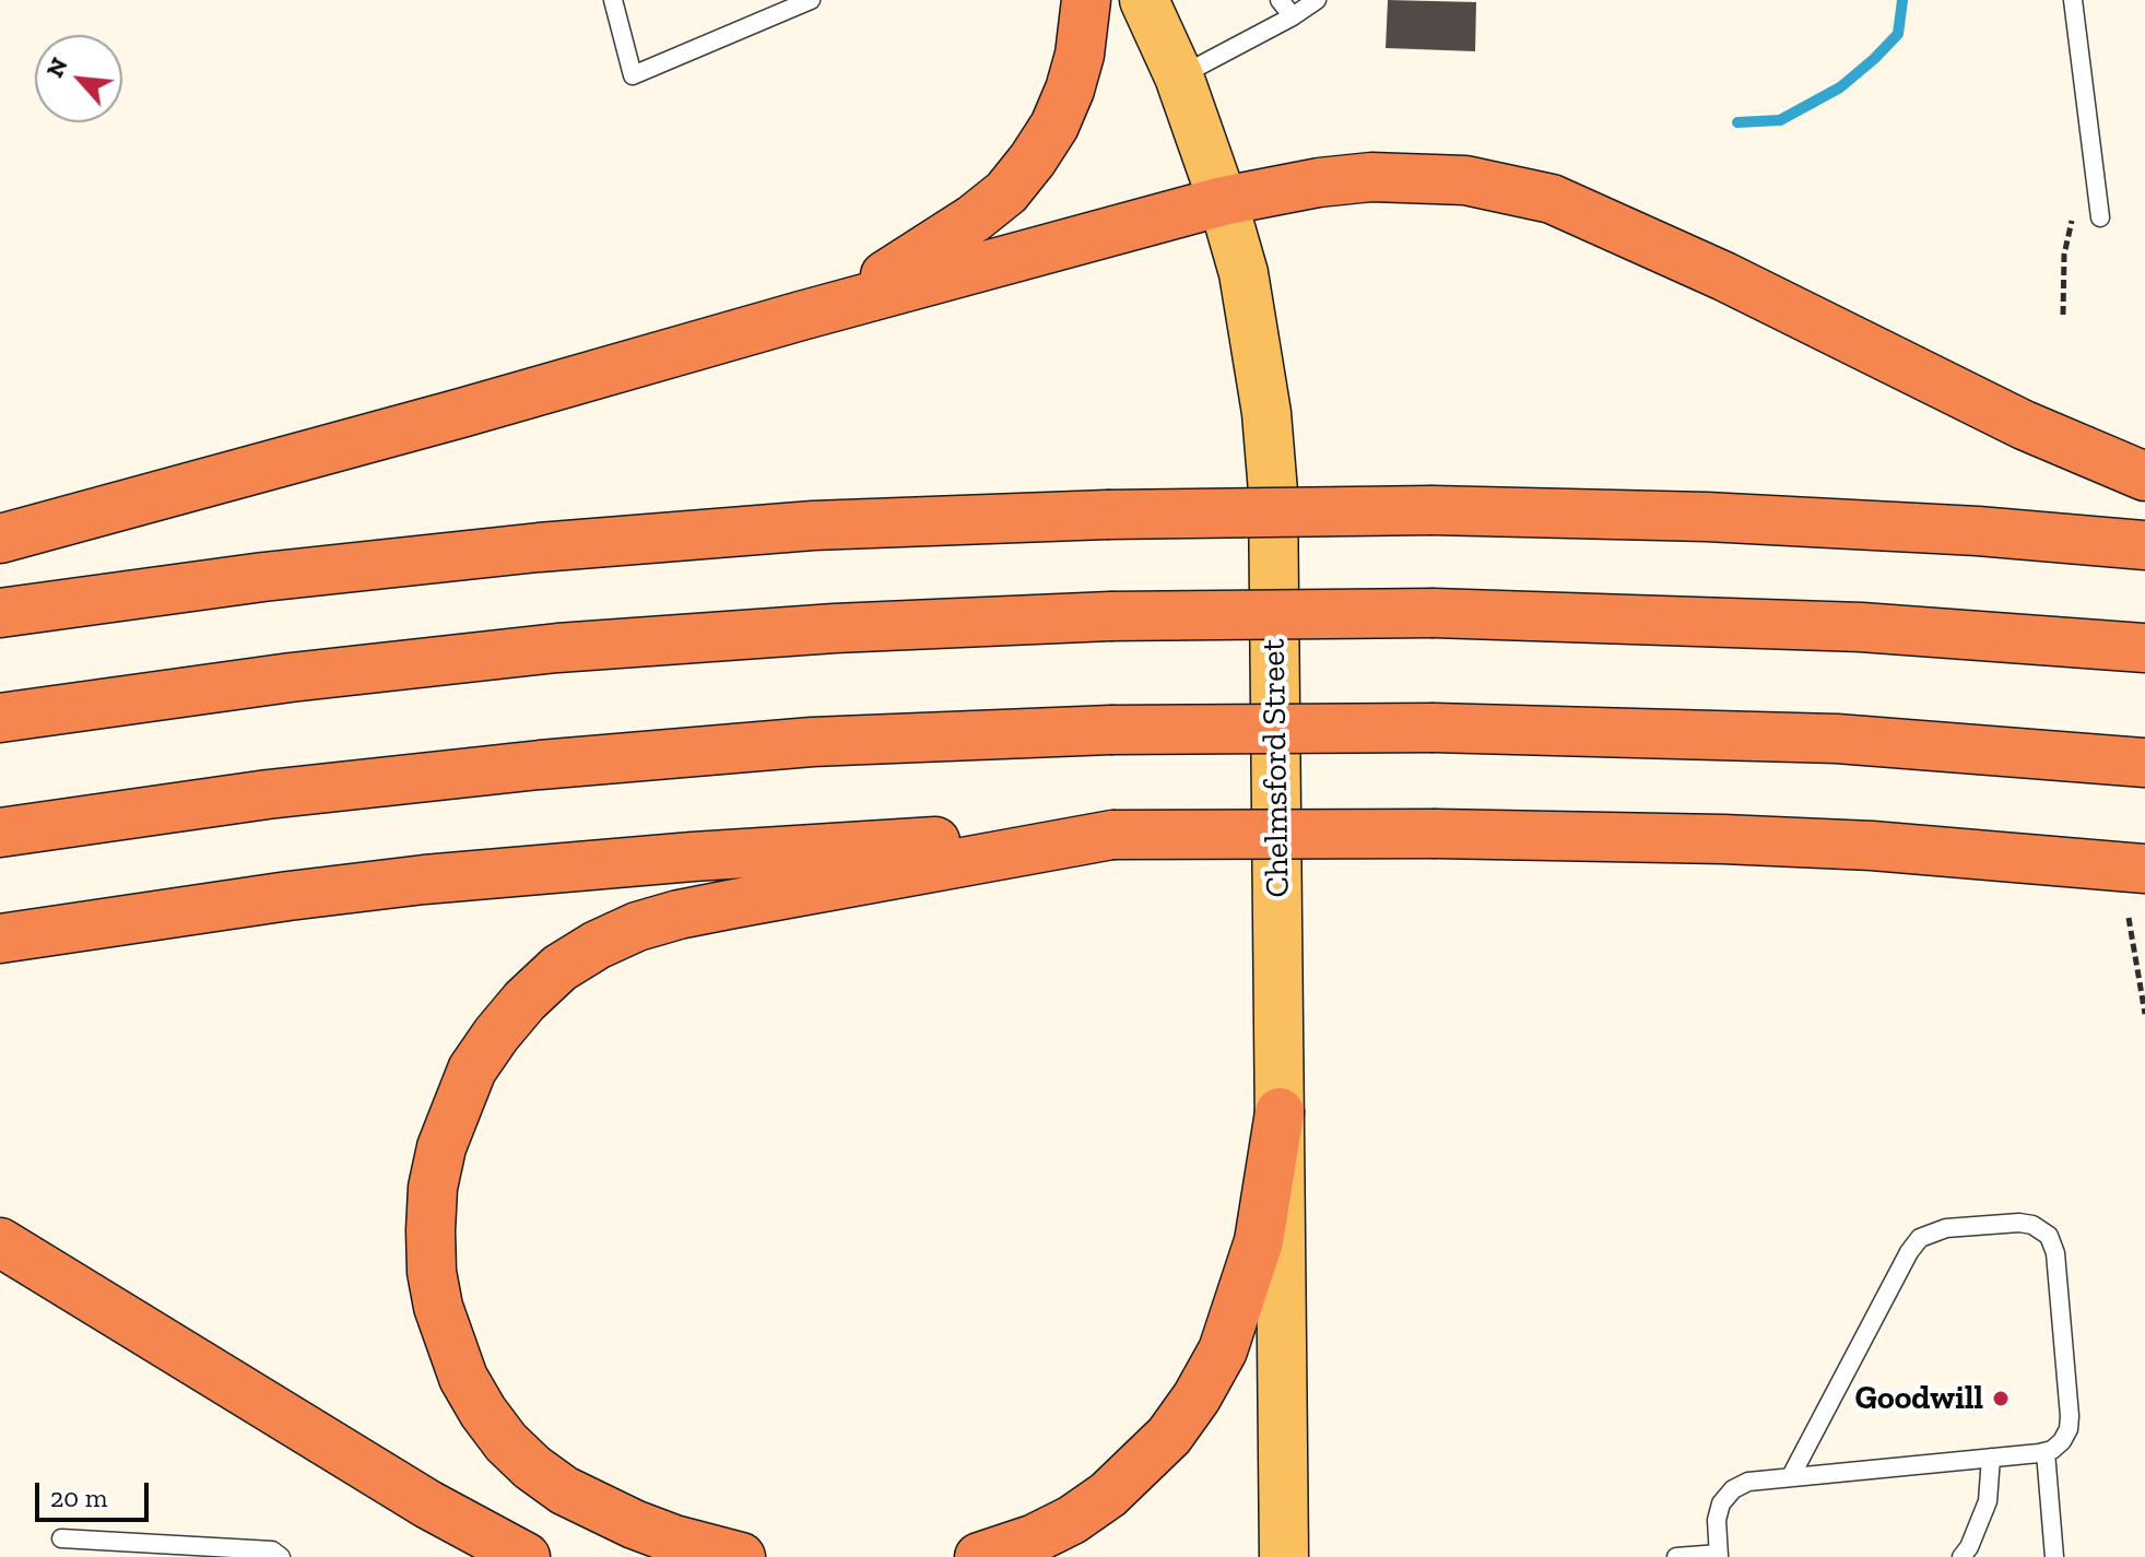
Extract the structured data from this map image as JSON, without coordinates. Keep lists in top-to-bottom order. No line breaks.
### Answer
{"streets":{"main road":["Chelmsford Street"]},"places":["Goodwill"],"scale_bar":"20 m","north":"top left"}
